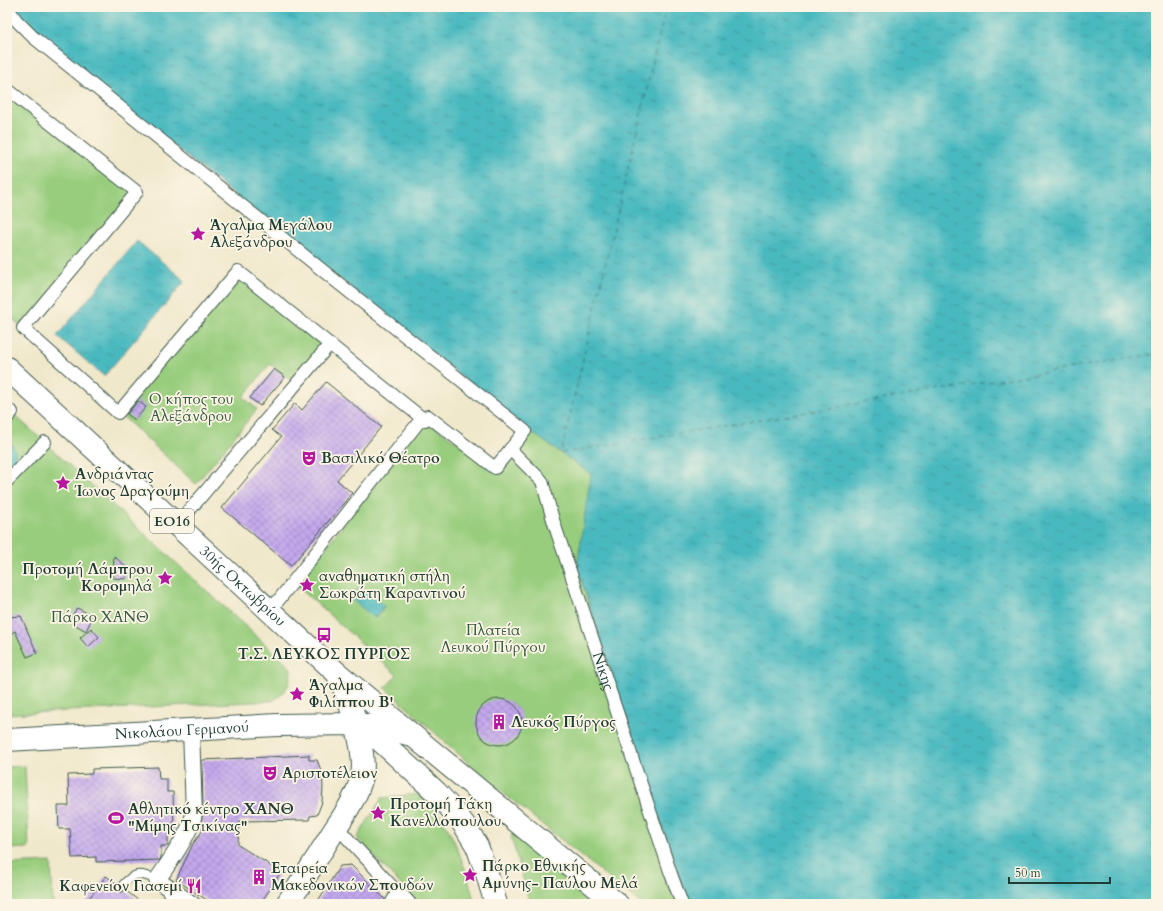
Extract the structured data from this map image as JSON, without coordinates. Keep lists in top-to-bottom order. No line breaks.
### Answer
{"streets":{"main road":["ΕΟ16","30ής Οκτωβρίου","Νικολάου Γερμανού"],"street":["Νίκης"]},"crossings":[["ΕΟ16","30ής Οκτωβρίου"],["ΕΟ16","Νικολάου Γερμανού"]],"parks":["Ο κήπος του Αλεξάνδρου","Πάρκο ΧΑΝΘ","Πλατεία Λευκού Πύργου"],"places":{"place":["Άγαλμα Μεγάλου Αλεξάνδρου","Ανδριάντας Ίωνος Δραγούμη","Προτομή Λάμπρου Κορομηλά","αναθηματική στήλη Σωκράτη Καραντινού","Άγαλμα Φιλίππου Β'","Προτομή Τάκη Κανελλόπουλου","Πάρκο Εθνικής Αμύνης- Παύλου Μελά"],"theatre":["Βασιλικό Θέατρο","Αριστοτέλειον"],"bus stop":["Τ.Σ. ΛΕΥΚΟΣ ΠΥΡΓΟΣ"],"building":["Λευκός Πύργος","Εταιρεία Μακεδονικών Σπουδών"],"sports":["Αθλητικό κέντρο ΧΑΝΘ \"Μίμης Τσικίνας\""],"restaurant":["Καφενείον Γιασεμί"]},"scale_bar":"50 m"}
